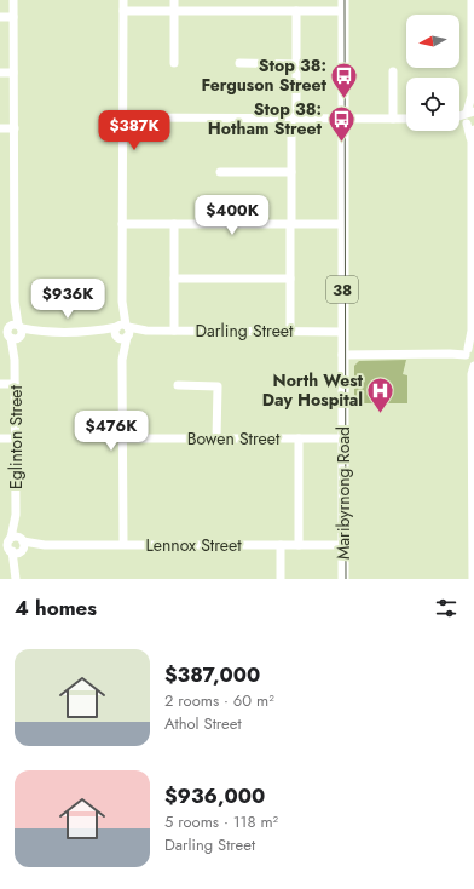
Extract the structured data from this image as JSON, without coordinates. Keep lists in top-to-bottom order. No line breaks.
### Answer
{"streets":{"main road":["38","Maribyrnong Road"],"street":["Darling Street","Eglinton Street","Bowen Street","Lennox Street"]},"crossings":[["Darling Street","Eglinton Street"],["Darling Street","Maribyrnong Road"],["Eglinton Street","Lennox Street"],["Bowen Street","Maribyrnong Road"],["Maribyrnong Road","Lennox Street"]],"places":{"bus stop":["Stop 38: Ferguson Street","Stop 38: Hotham Street"],"hospital":["North West Day Hospital"]},"north":"left","page":{"price":["$387K","$400K","$936K","$476K"],"heading":"4 homes","list":[{"name":"$387,000","note":"2 rooms · 60 m² · Athol Street"},{"name":"$936,000","note":"5 rooms · 118 m² · Darling Street"}]}}
